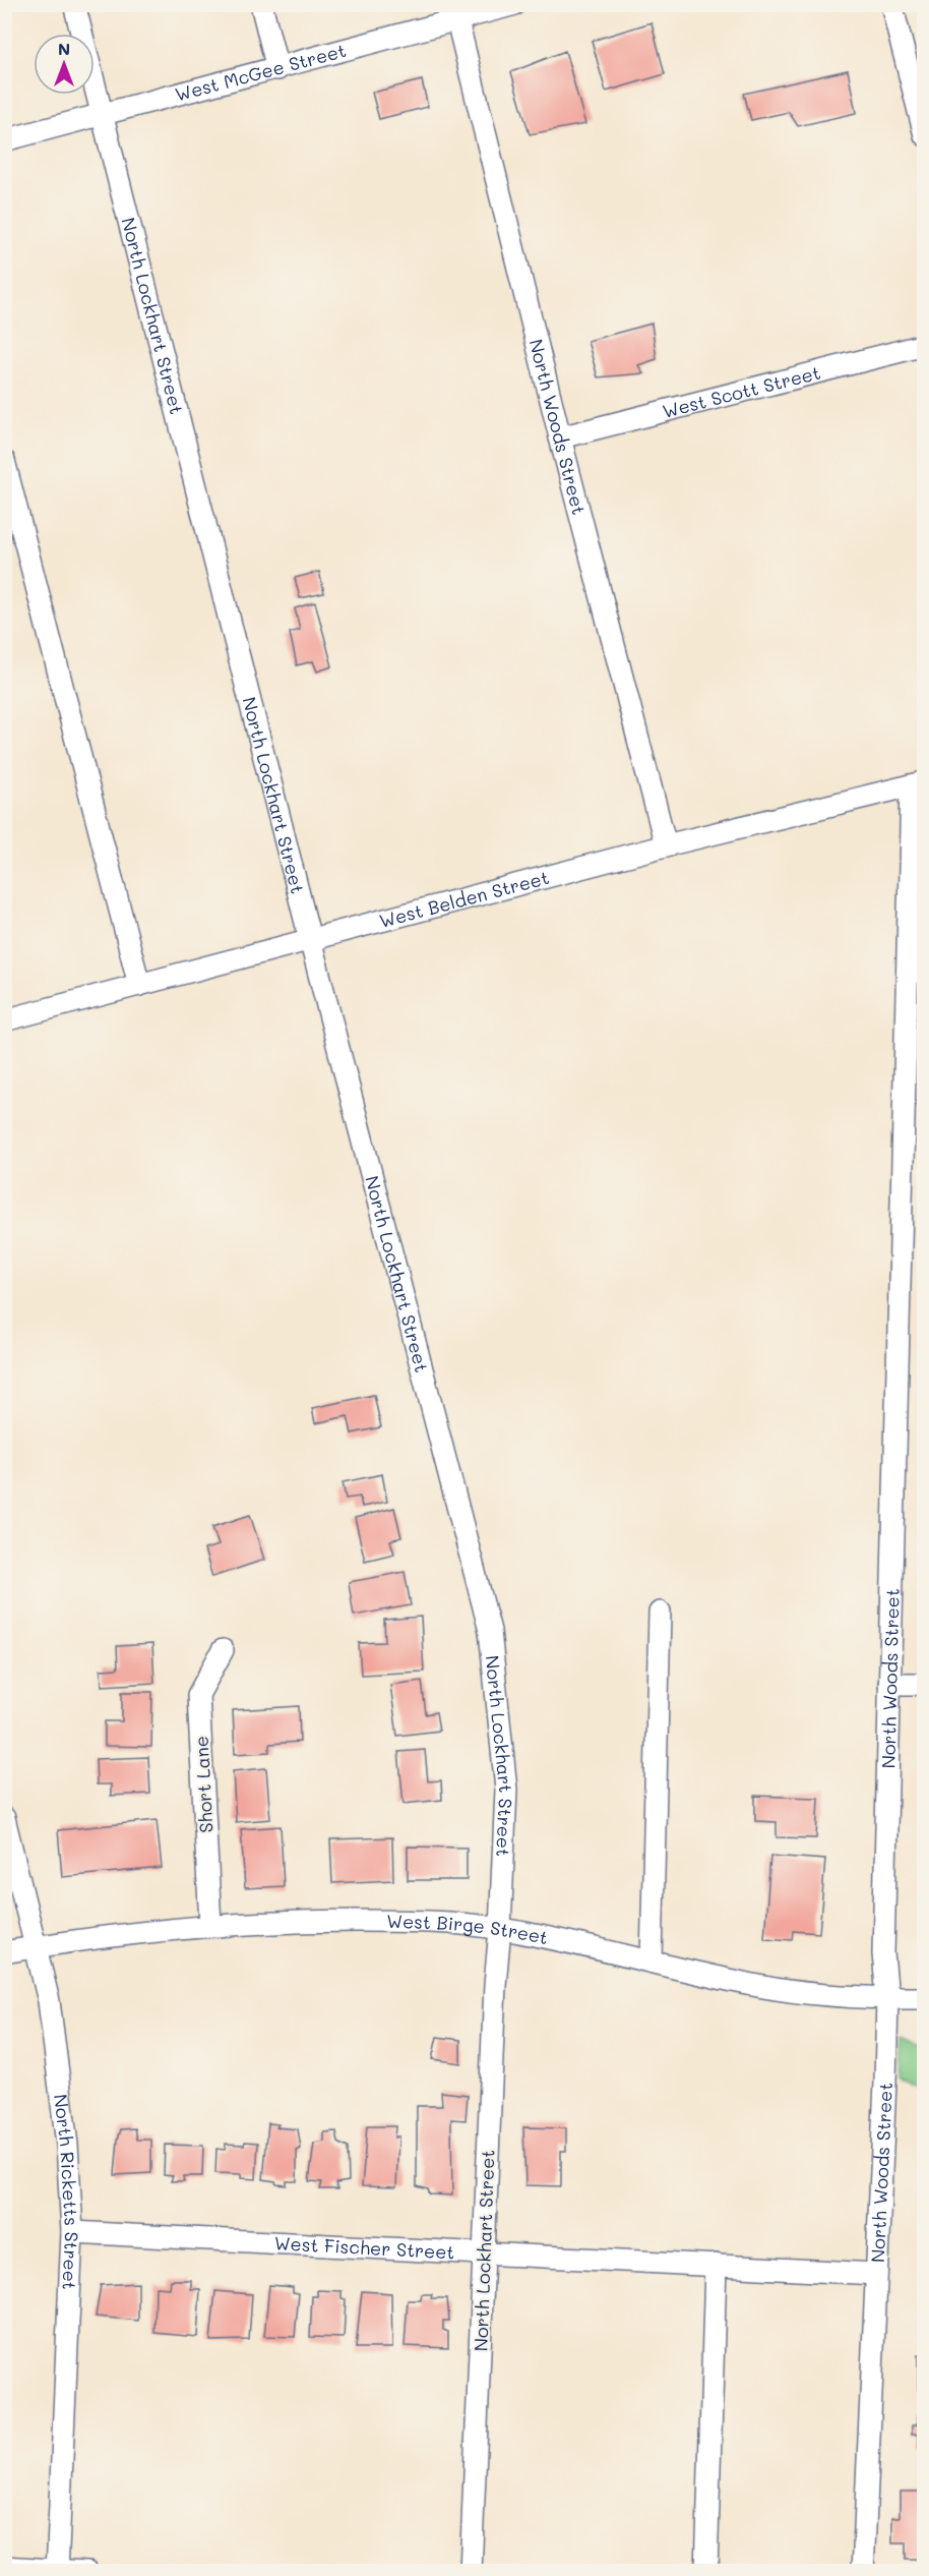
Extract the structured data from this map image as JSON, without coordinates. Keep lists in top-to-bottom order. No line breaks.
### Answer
{"streets":{"street":["West McGee Street","North Lockhart Street","West Scott Street","North Woods Street","West Belden Street","Short Lane","West Birge Street","North Ricketts Street","West Fischer Street"]},"crossings":[["West McGee Street","North Lockhart Street"],["West McGee Street","North Woods Street"],["North Lockhart Street","West Belden Street"],["North Lockhart Street","West Birge Street"],["North Lockhart Street","West Fischer Street"],["West Scott Street","North Woods Street"],["North Woods Street","West Belden Street"],["North Woods Street","West Birge Street"],["North Woods Street","West Fischer Street"],["Short Lane","West Birge Street"],["West Birge Street","North Ricketts Street"],["North Ricketts Street","West Fischer Street"]],"north":"top"}
